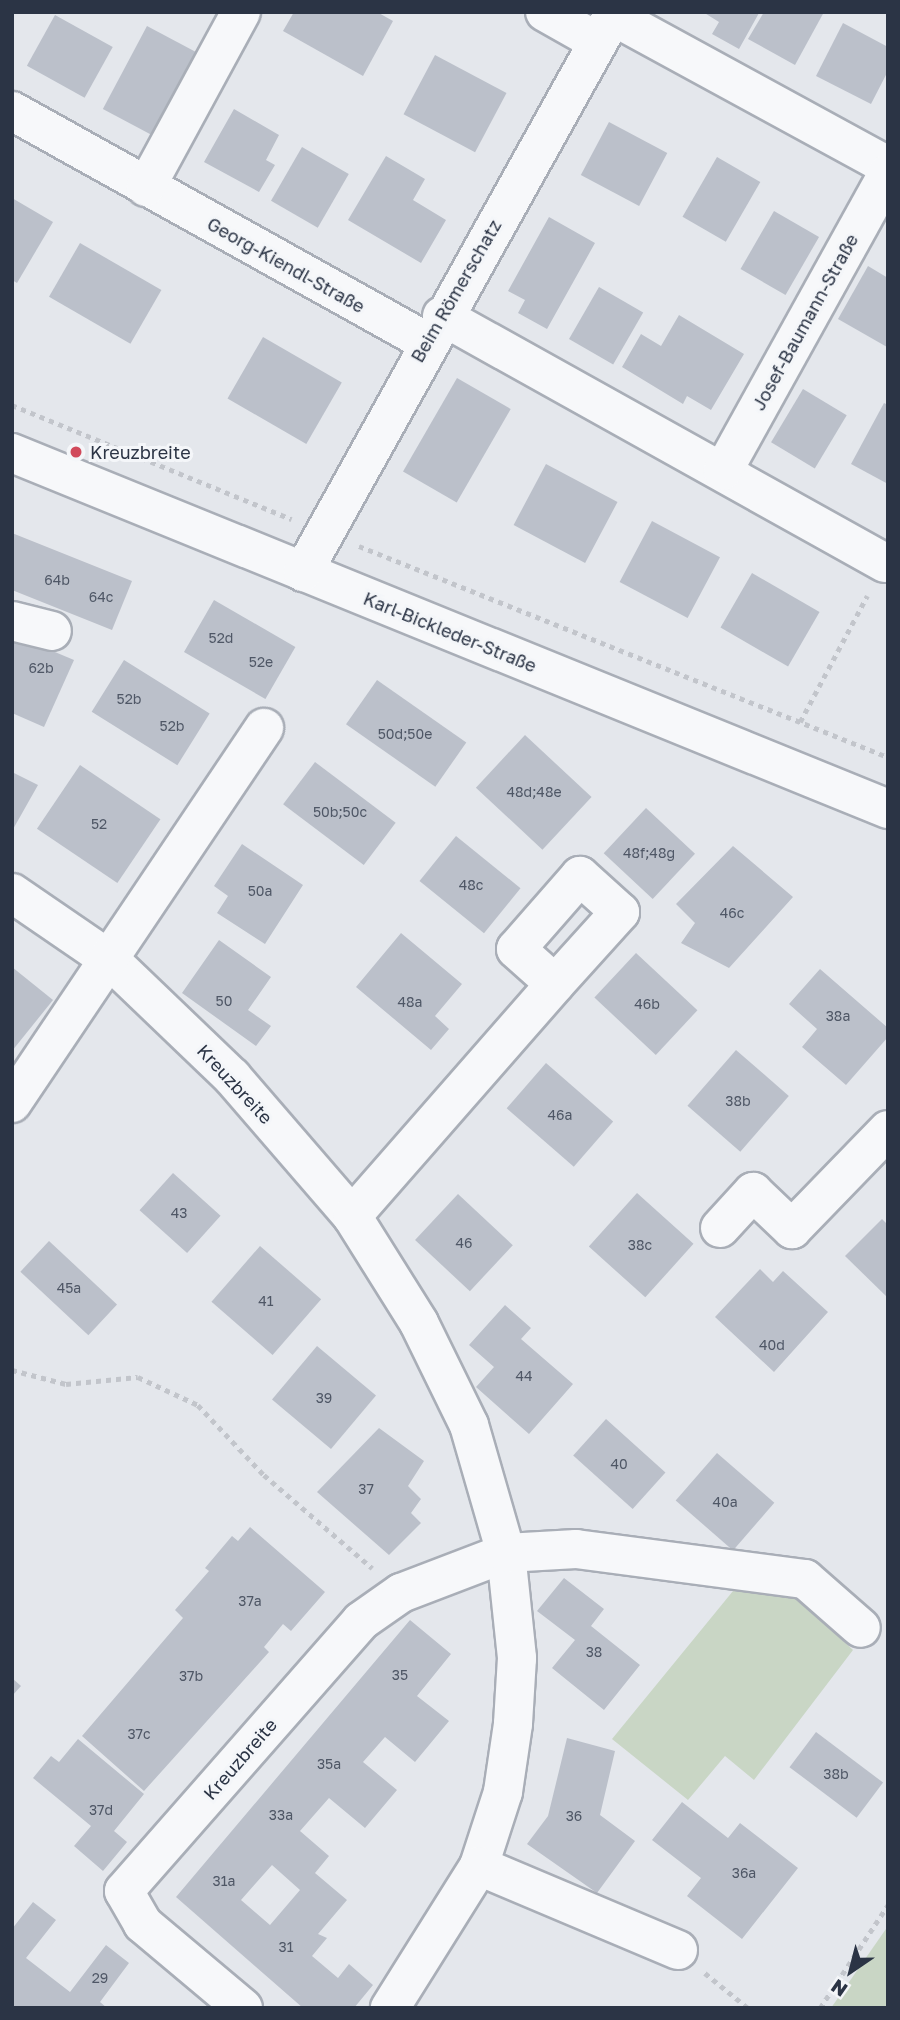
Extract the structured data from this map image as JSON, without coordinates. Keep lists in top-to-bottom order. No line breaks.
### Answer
{"streets":{"street":["Georg-Kiendl-Straße","Beim Römerschatz","Josef-Baumann-Straße","Karl-Bickleder-Straße","Kreuzbreite"]},"crossings":[["Georg-Kiendl-Straße","Beim Römerschatz"],["Beim Römerschatz","Karl-Bickleder-Straße"]],"places":["Kreuzbreite"],"house_numbers":["64b","64c","52d","52e","62b","52b","52b","50d;50e","48d;48e","50b;50c","52","48f;48g","48c","50a","46c","50","48a","46b","38a","38b","46a","43","46","38c","45a","41","40d","44","39","40","37","40a","37a","38","35","37b","37c","35a","38b","37d","33a","36","36a","31a","31","29"],"north":"bottom left"}
